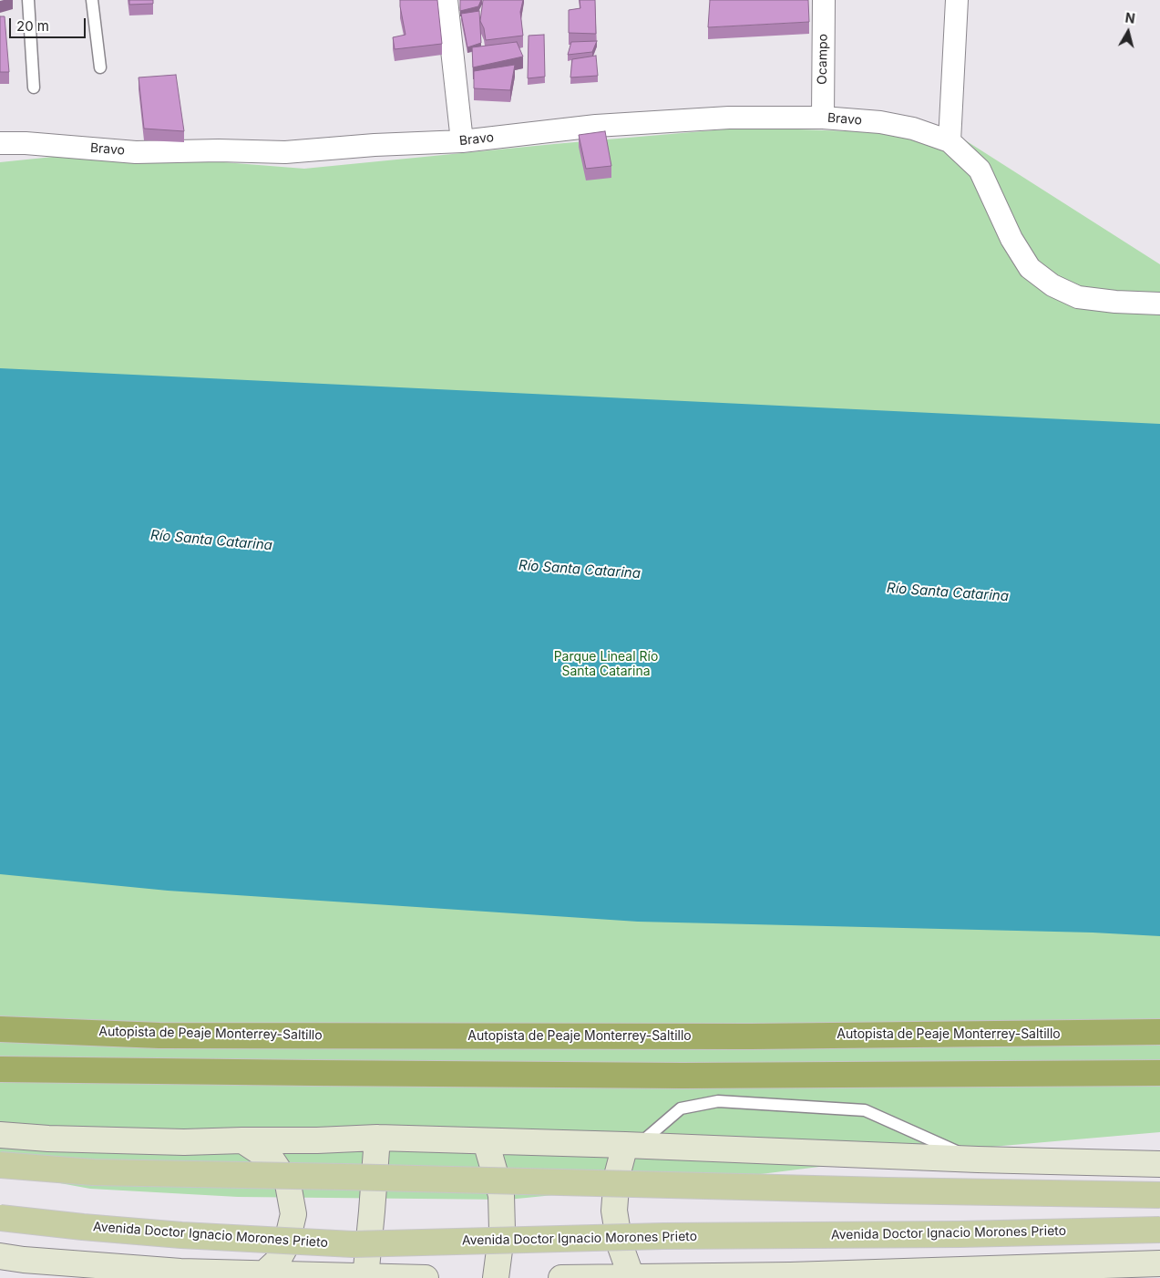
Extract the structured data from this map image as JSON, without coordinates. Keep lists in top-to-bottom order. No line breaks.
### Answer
{"streets":{"highway":["Autopista de Peaje Monterrey-Saltillo"],"main road":["Avenida Doctor Ignacio Morones Prieto"],"street":["Ocampo","Bravo"]},"crossings":[["Ocampo","Bravo"]],"water":["Río Santa Catarina"],"parks":["Parque Lineal Río Santa Catarina"],"scale_bar":"20 m","north":"top"}
